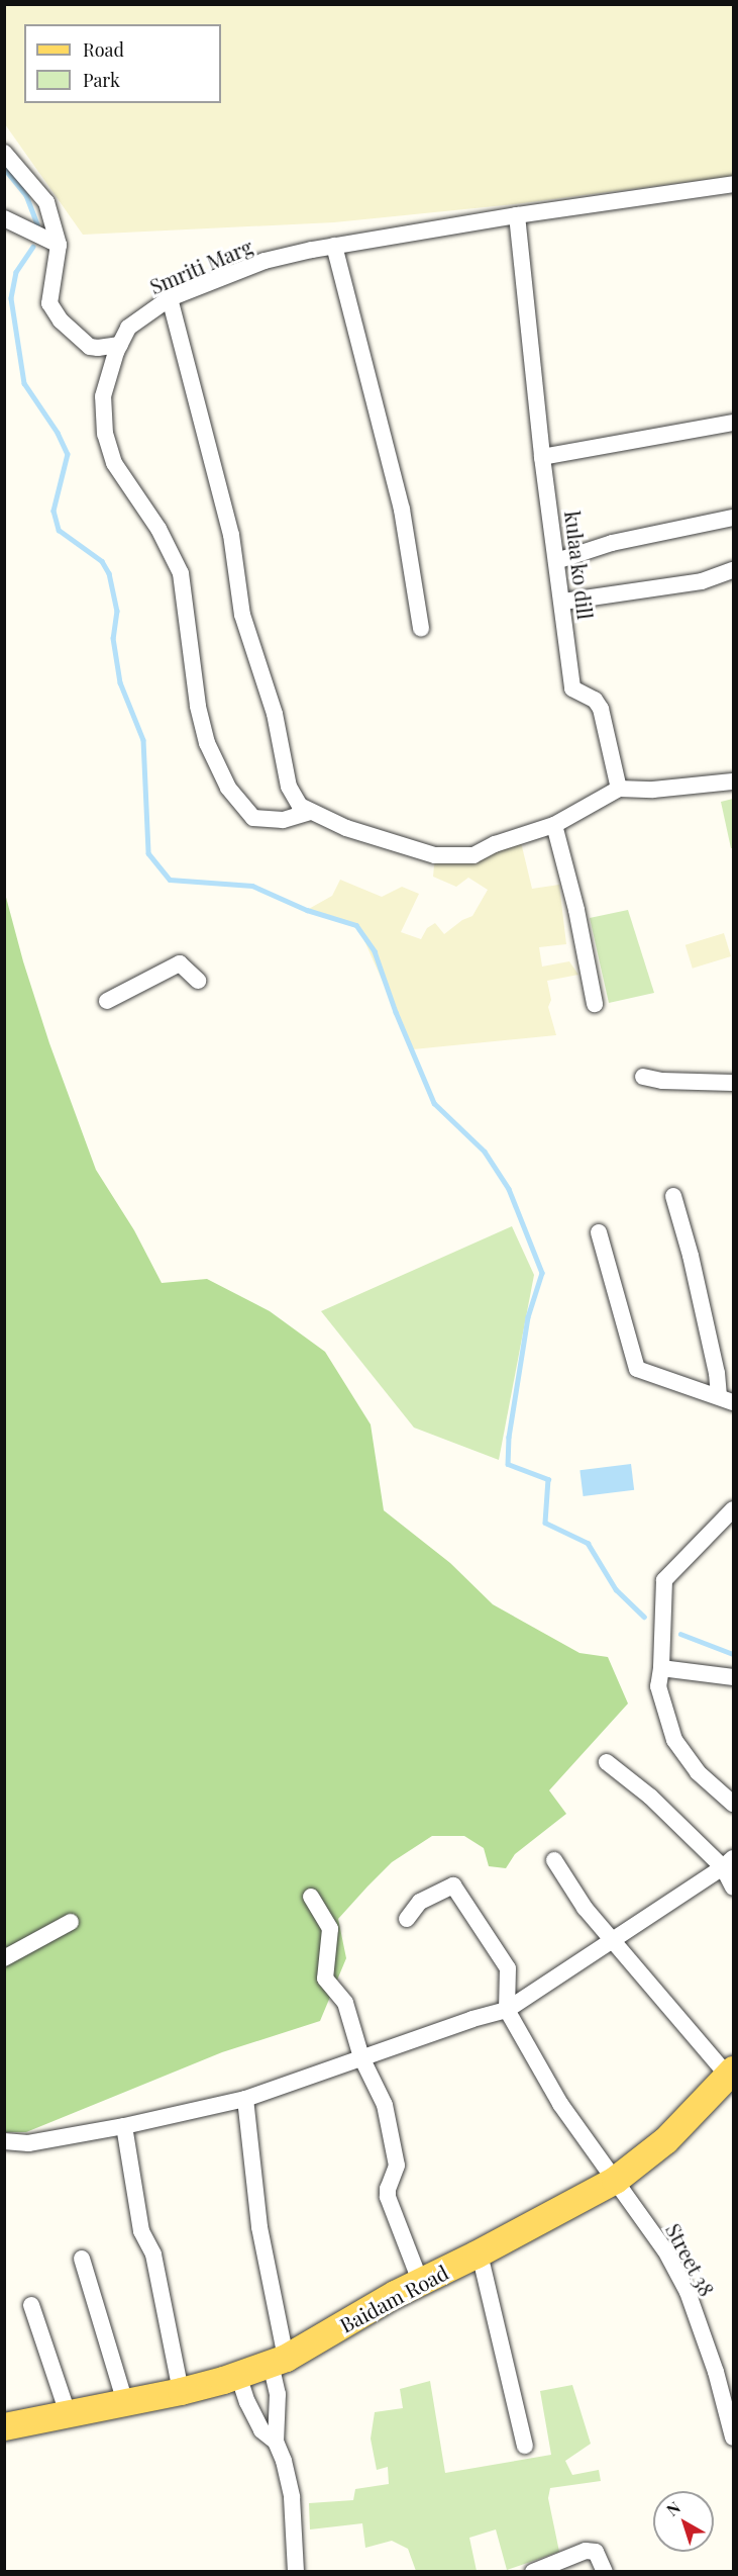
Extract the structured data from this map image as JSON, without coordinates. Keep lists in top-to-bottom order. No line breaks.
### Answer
{"streets":{"main road":["Baidam Road"],"street":["Smriti Marg","kulaa ko dill","Street 38"]},"crossings":[["Smriti Marg","kulaa ko dill"],["Street 38","Baidam Road"]],"legend":["Road","Park"],"north":"top left"}
